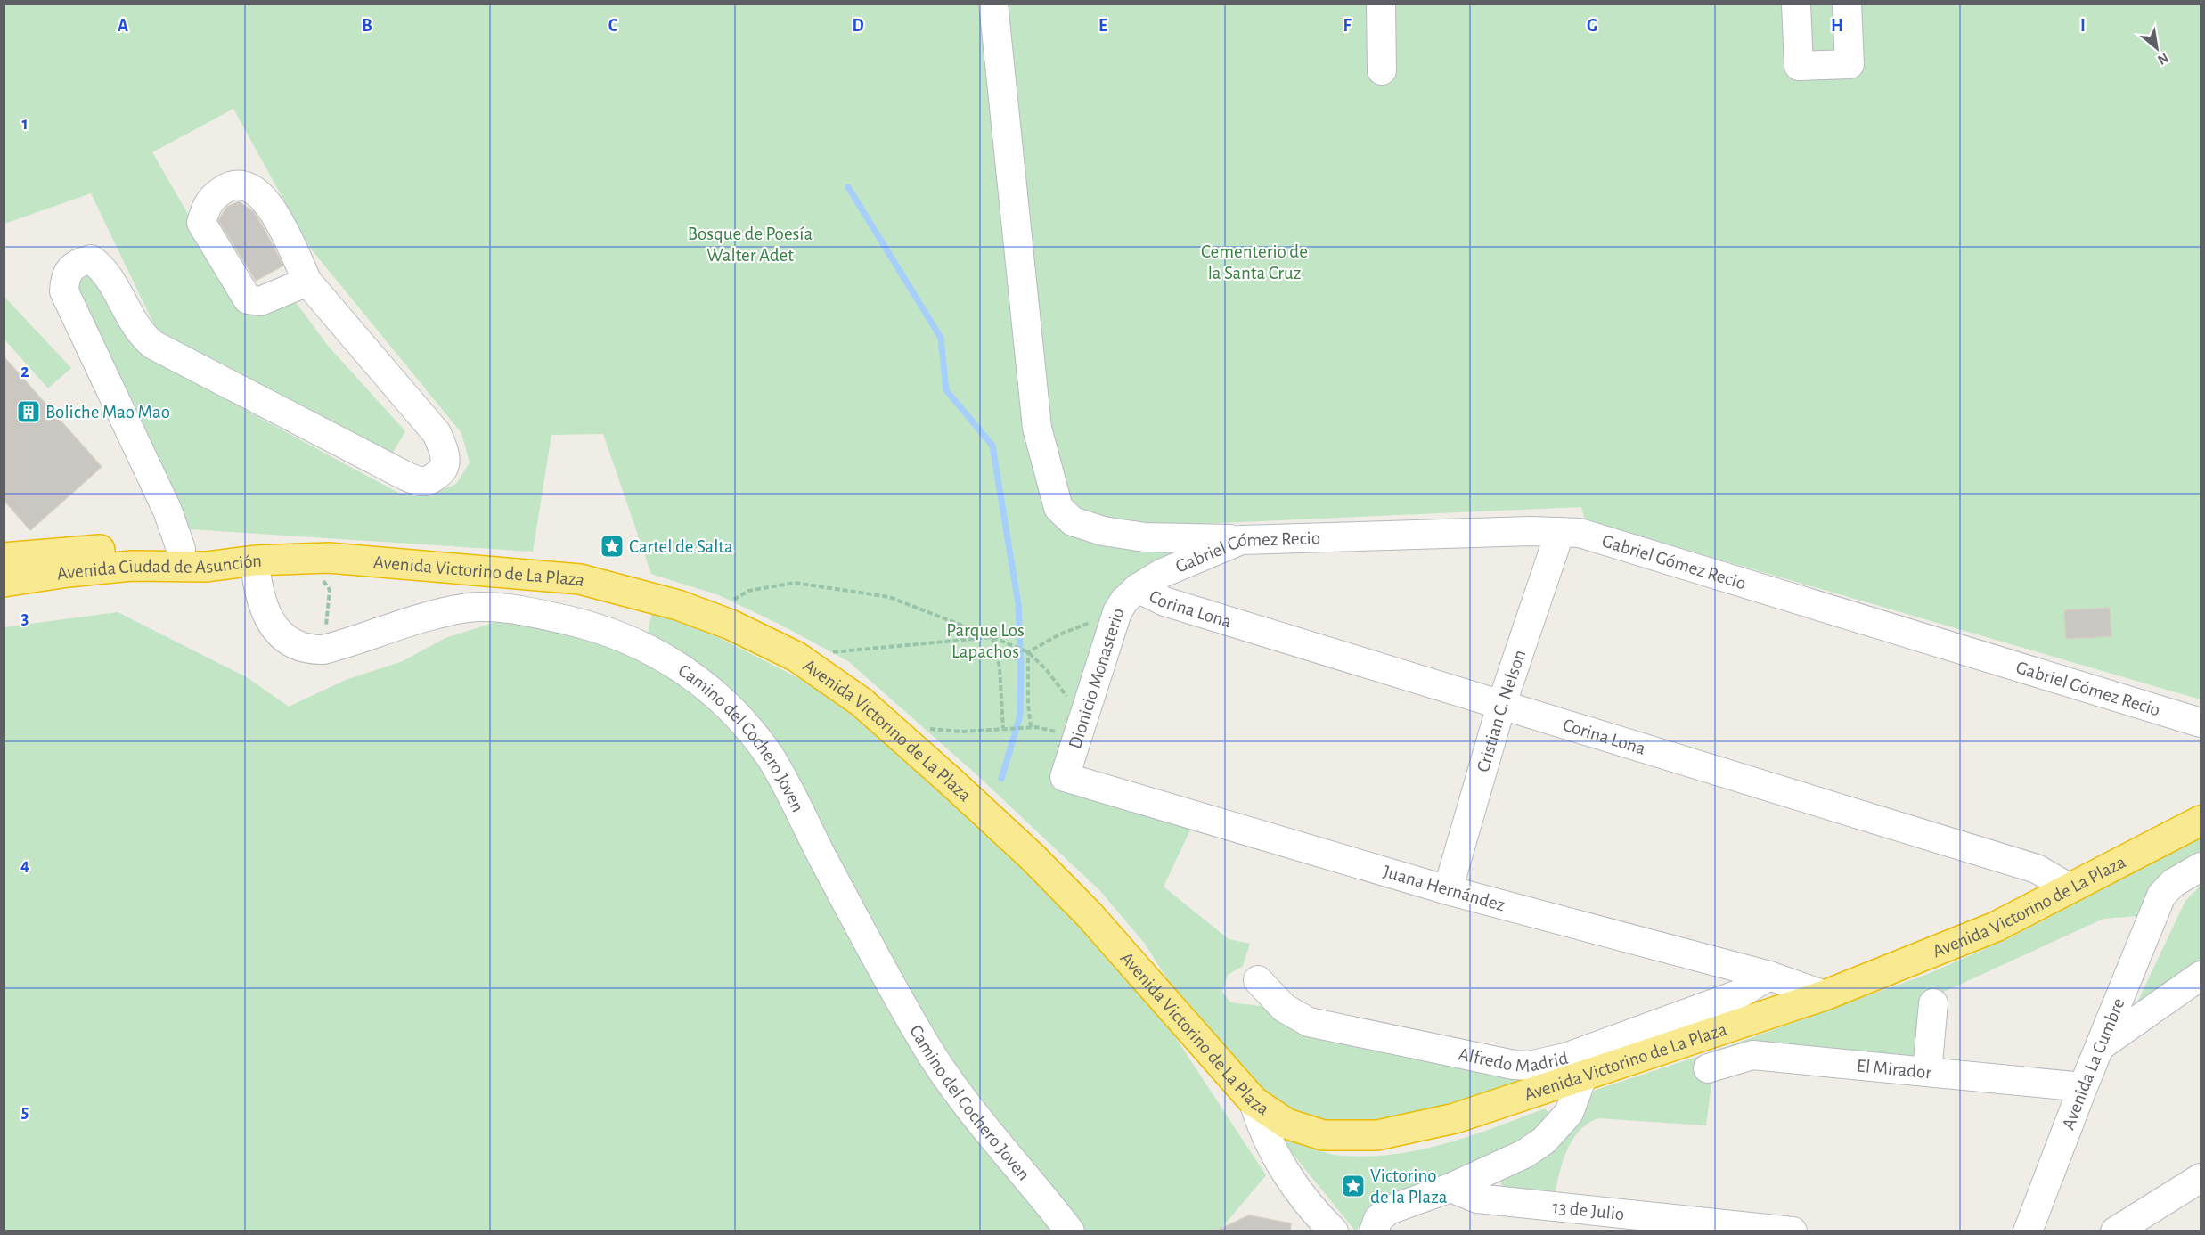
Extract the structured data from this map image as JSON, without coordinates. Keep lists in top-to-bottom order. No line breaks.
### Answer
{"streets":{"highway":["Avenida Ciudad de Asunción","Avenida Victorino de La Plaza"],"street":["Gabriel Gómez Recio","Corina Lona","Dionicio Monasterio","Cristian C. Nelson","Camino del Cochero Joven","Juana Hernández","Alfredo Madrid","Avenida La Cumbre","El Mirador","13 de Julio"]},"crossings":[["Gabriel Gómez Recio","Corina Lona"],["Gabriel Gómez Recio","Dionicio Monasterio"],["Gabriel Gómez Recio","Cristian C. Nelson"],["Avenida Ciudad de Asunción","Avenida Victorino de La Plaza"],["Avenida Ciudad de Asunción","Camino del Cochero Joven"],["Avenida Victorino de La Plaza","Corina Lona"],["Avenida Victorino de La Plaza","Camino del Cochero Joven"],["Avenida Victorino de La Plaza","Juana Hernández"],["Corina Lona","Dionicio Monasterio"],["Corina Lona","Cristian C. Nelson"],["Dionicio Monasterio","Juana Hernández"],["Cristian C. Nelson","Juana Hernández"],["Juana Hernández","Alfredo Madrid"],["Avenida La Cumbre","El Mirador"]],"parks":["Bosque de Poesía Walter Adet","Cementerio de la Santa Cruz","Parque Los Lapachos"],"places":{"building":["Boliche Mao Mao"],"place":["Cartel de Salta","Victorino de la Plaza"]},"north":"bottom right","grid":{"columns":["A","B","C","D","E","F","G","H","I"],"rows":["1","2","3","4","5"]}}
